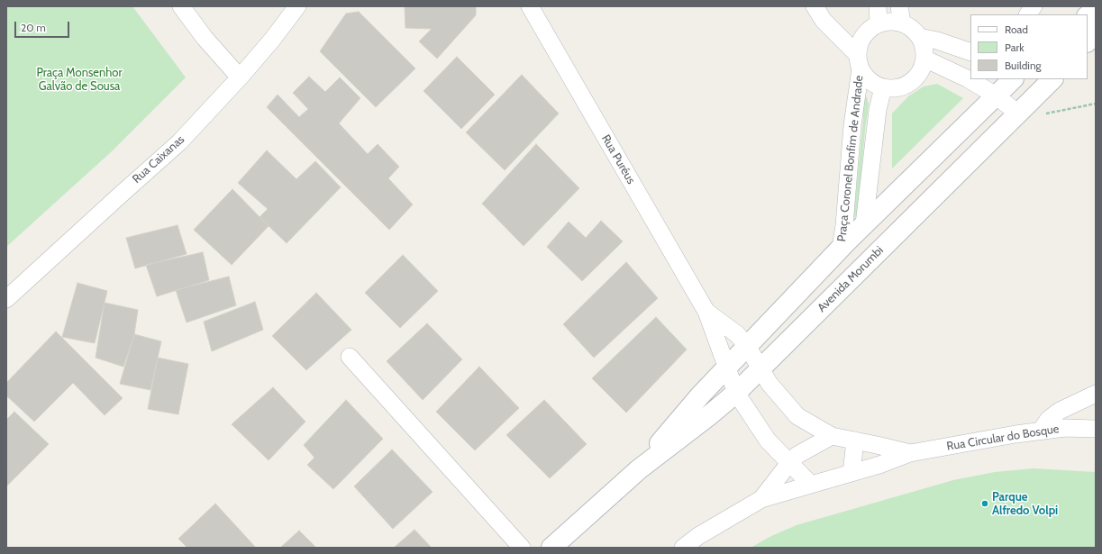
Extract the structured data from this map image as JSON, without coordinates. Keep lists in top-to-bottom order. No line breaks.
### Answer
{"streets":{"main road":["Avenida Morumbi"],"street":["Praça Coronel Bonfim de Andrade","Rua Caixanas","Rua Puréus","Rua Circular do Bosque"]},"crossings":[["Praça Coronel Bonfim de Andrade","Avenida Morumbi"],["Rua Puréus","Avenida Morumbi"],["Rua Puréus","Rua Circular do Bosque"]],"parks":["Praça Monsenhor Galvão de Sousa"],"places":["Parque Alfredo Volpi"],"legend":["Road","Park","Building"],"scale_bar":"20 m"}
